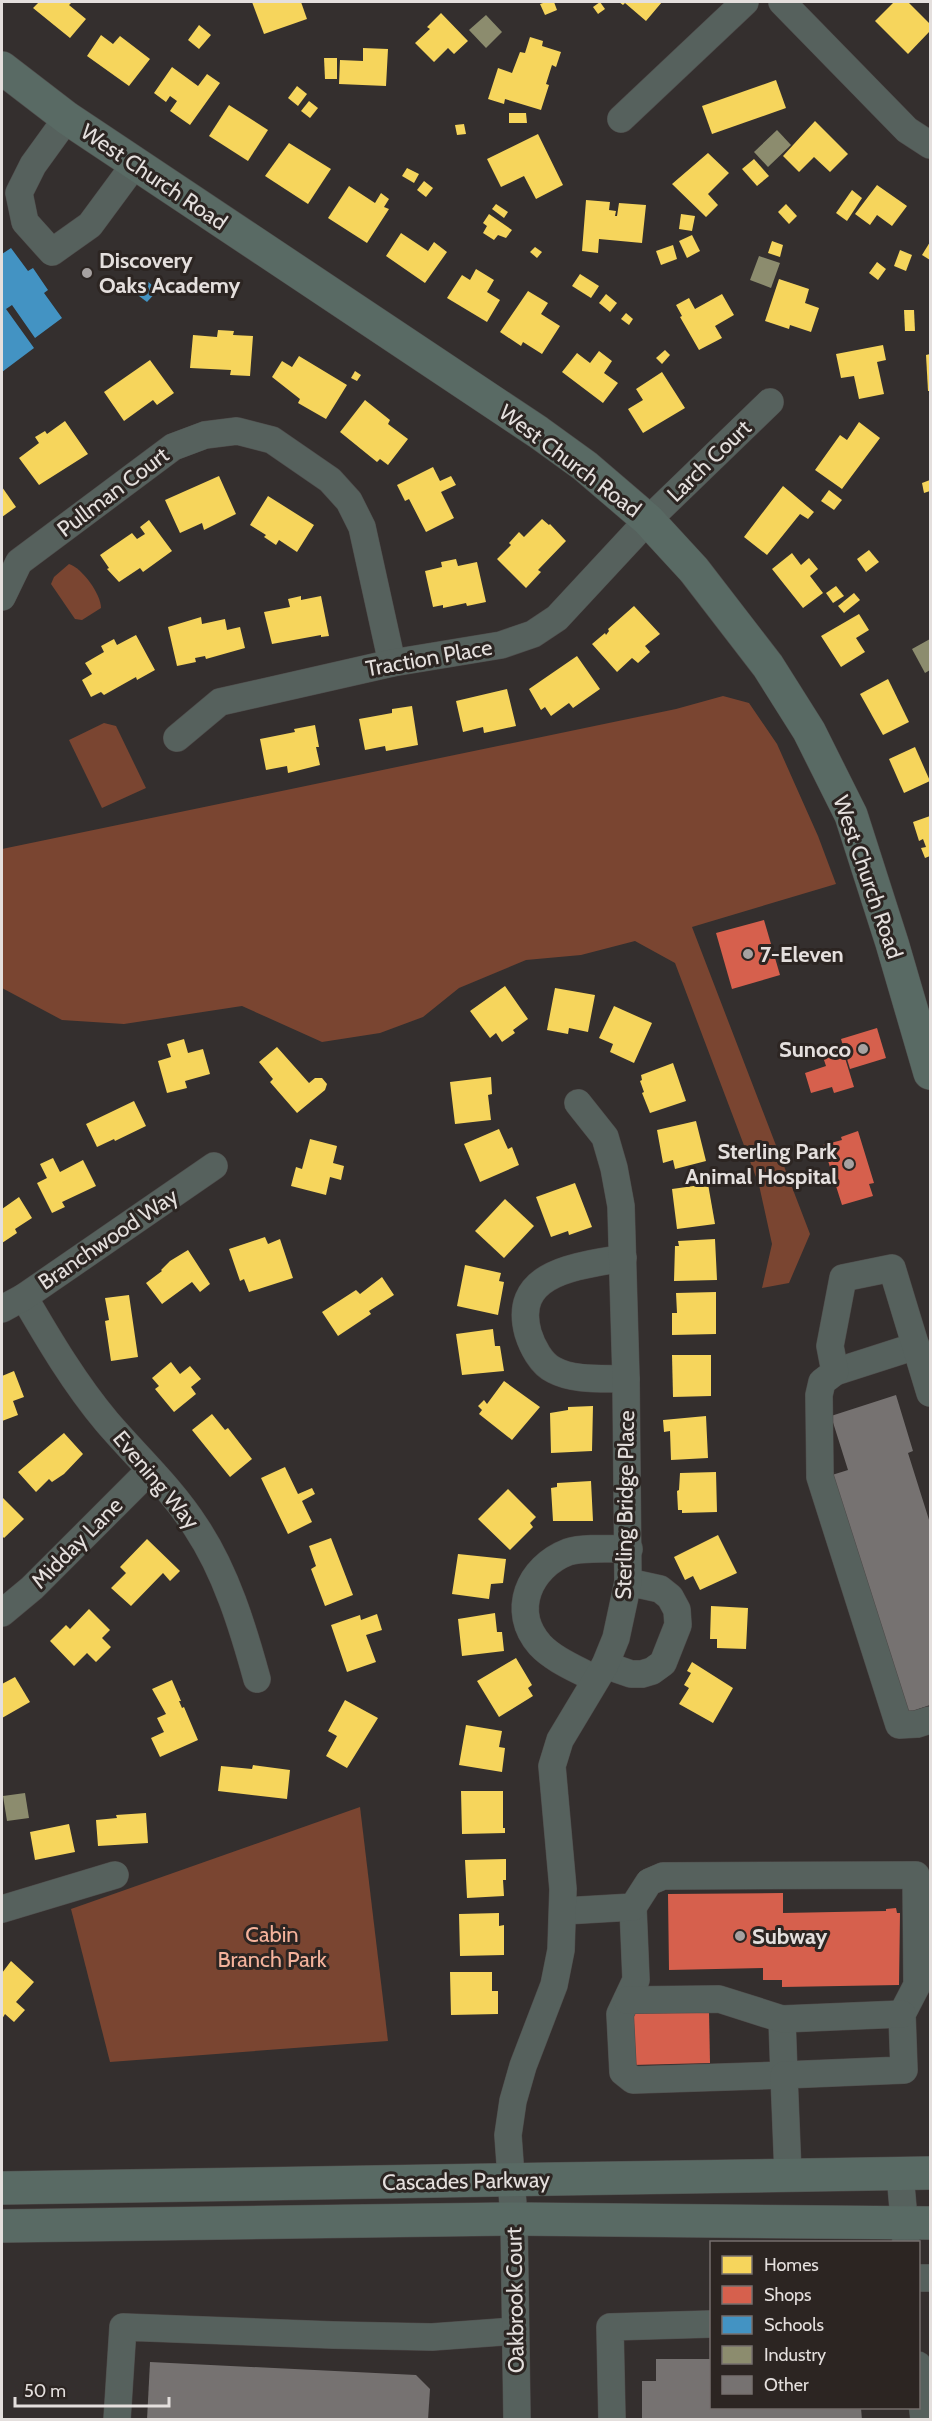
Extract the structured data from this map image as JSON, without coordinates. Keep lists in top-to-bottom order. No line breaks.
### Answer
{"streets":{"main road":["West Church Road","Cascades Parkway"],"street":["Larch Court","Pullman Court","Traction Place","Branchwood Way","Evening Way","Sterling Bridge Place","Midday Lane","Oakbrook Court"]},"crossings":[["West Church Road","Larch Court"],["West Church Road","Traction Place"],["Larch Court","Traction Place"],["Pullman Court","Traction Place"],["Branchwood Way","Evening Way"],["Evening Way","Midday Lane"],["Sterling Bridge Place","Cascades Parkway"],["Sterling Bridge Place","Oakbrook Court"],["Cascades Parkway","Oakbrook Court"]],"parks":["Cabin Branch Park"],"places":["Discovery Oaks Academy","7-Eleven","Sunoco","Sterling Park Animal Hospital","Subway"],"legend":["Homes","Shops","Schools","Industry","Other"],"scale_bar":"50 m"}
